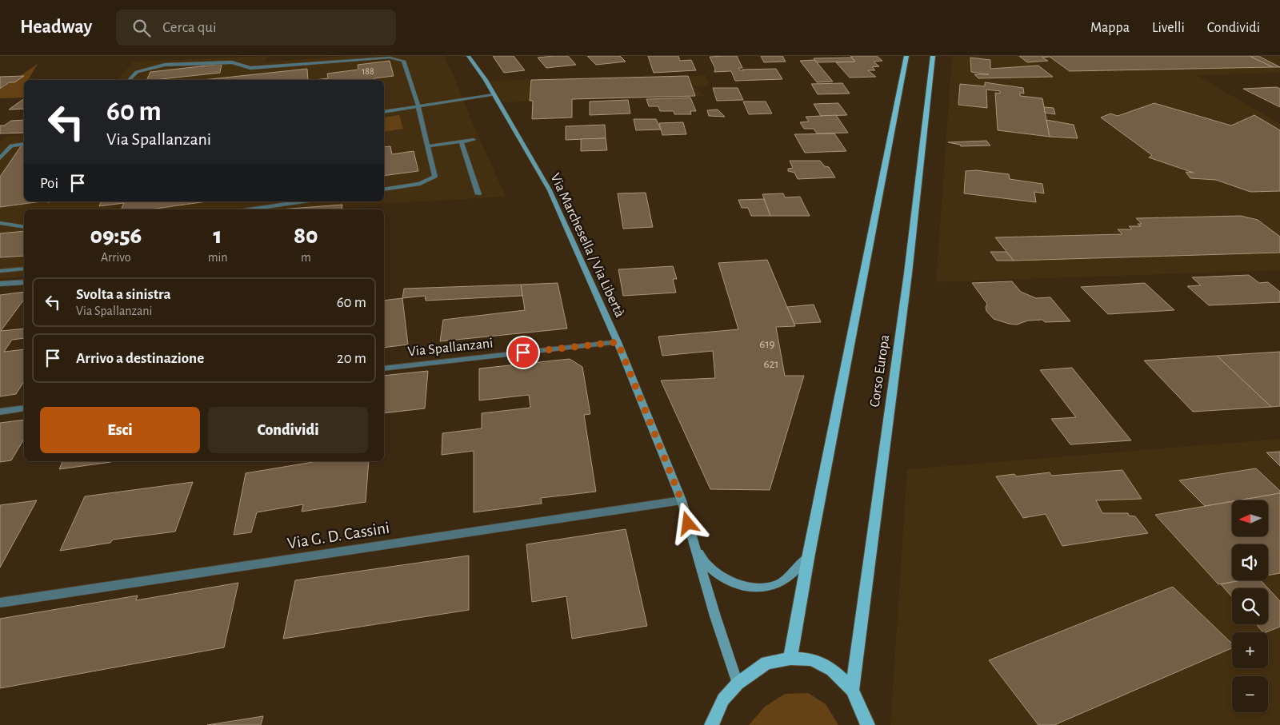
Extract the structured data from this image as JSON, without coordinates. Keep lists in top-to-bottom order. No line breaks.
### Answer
{"streets":{"main road":["Corso Europa"],"street":["Via Marchesella / Via Libertà","Via Spallanzani","Via G. D. Cassini"]},"crossings":[["Via Marchesella / Via Libertà","Via Spallanzani"],["Via Marchesella / Via Libertà","Via G. D. Cassini"]],"house_numbers":["188","619","621"],"north":"left","page":{"header":"Headway","search":"Cerca qui","nav":["Mappa","Livelli","Condividi"],"turn":["60 m","Via Spallanzani"],"then":"Poi","eta":["09:56","Arrivo","1","min","80","m"],"list":[{"name":"Svolta a sinistra","note":"Via Spallanzani","value":"60 m"},{"name":"Arrivo a destinazione","value":"20 m"}],"buttons":["Esci","Condividi"],"map_buttons":["+","−"]}}
